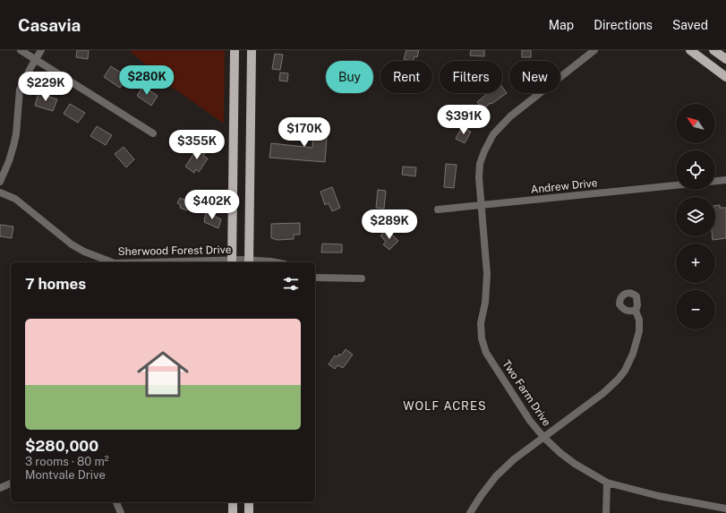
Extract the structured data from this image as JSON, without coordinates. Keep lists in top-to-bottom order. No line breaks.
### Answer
{"streets":{"street":["Andrew Drive","Sherwood Forest Drive","Two Farm Drive"]},"crossings":[["Andrew Drive","Two Farm Drive"]],"districts":["WOLF ACRES"],"north":"top left","page":{"header":"Casavia","nav":["Map","Directions","Saved"],"chip":["Buy","Rent","Filters","New"],"price":["$280K","$229K","$391K","$170K","$355K","$402K","$289K"],"map_buttons":["+","−"],"heading":"7 homes","list":[{"name":"$280,000","note":"3 rooms · 80 m² · Montvale Drive"}]}}
